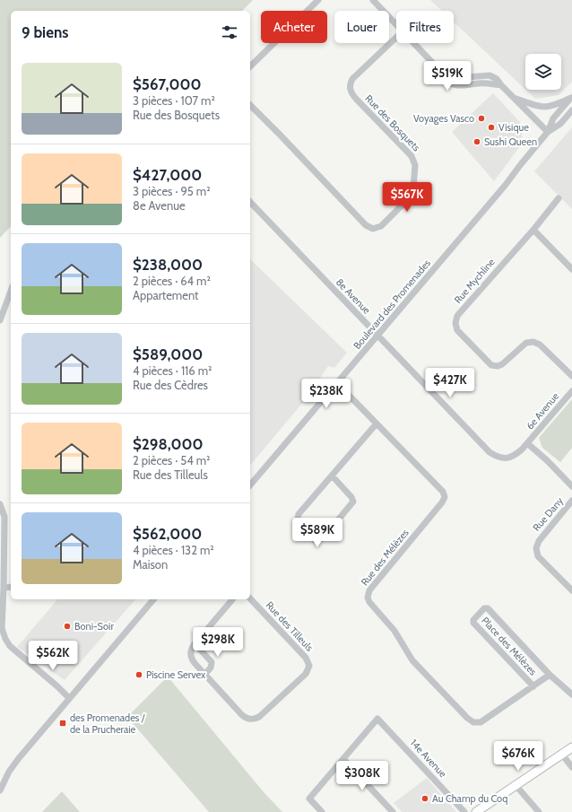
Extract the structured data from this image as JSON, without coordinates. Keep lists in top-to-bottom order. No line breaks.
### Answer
{"streets":{"street":["Rue des Bosquets","Rue Mychline","8e Avenue","Boulevard des Promenades","6e Avenue","Rue Dany","Rue des Mélèzes","Rue des Tilleuls","Place des Mélèzes","14e Avenue"]},"crossings":[["8e Avenue","Boulevard des Promenades"],["8e Avenue","6e Avenue"],["Boulevard des Promenades","Rue des Mélèzes"],["Rue des Mélèzes","Place des Mélèzes"]],"places":{"other":["Voyages Vasco","Visique","Sushi Queen","Boni-Soir","Piscine Servex","Au Champ du Coq"],"transit":["des Promenades / de la Prucheraie"]},"page":{"chip":["Acheter","Louer","Filtres"],"heading":"9 biens","list":[{"name":"$567,000","note":"3 pièces · 107 m² · Rue des Bosquets"},{"name":"$427,000","note":"3 pièces · 95 m² · 8e Avenue"},{"name":"$238,000","note":"2 pièces · 64 m² · Appartement"},{"name":"$589,000","note":"4 pièces · 116 m² · Rue des Cèdres"},{"name":"$298,000","note":"2 pièces · 54 m² · Rue des Tilleuls"},{"name":"$562,000","note":"4 pièces · 132 m² · Maison"}],"price":["$519K","$567K","$427K","$238K","$589K","$298K","$562K","$676K","$308K"]}}
